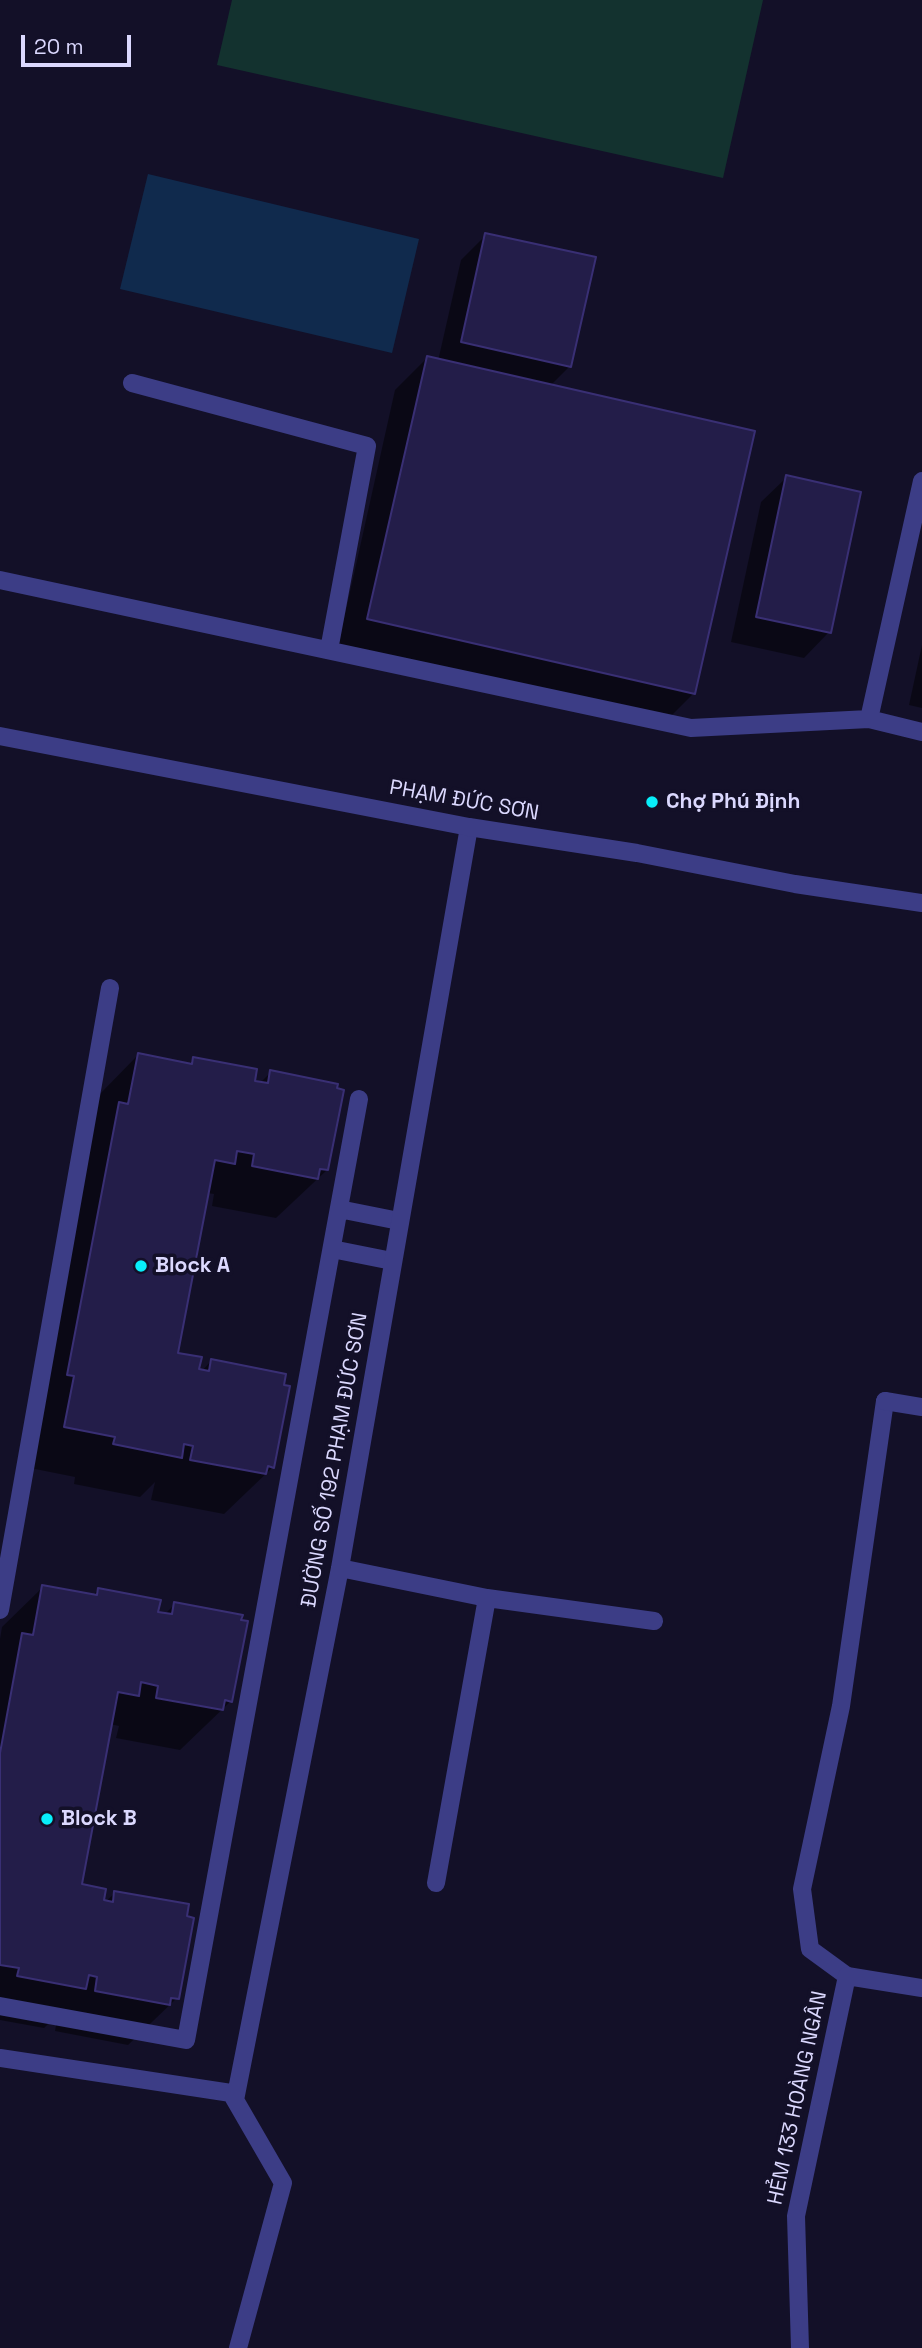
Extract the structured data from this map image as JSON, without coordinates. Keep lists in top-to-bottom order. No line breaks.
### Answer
{"streets":{"street":["PHẠM ĐỨC SƠN","ĐƯỜNG SỐ 192 PHẠM ĐỨC SƠN","HẺM 133 HOÀNG NGÂN"]},"crossings":[["PHẠM ĐỨC SƠN","ĐƯỜNG SỐ 192 PHẠM ĐỨC SƠN"]],"places":["Chợ Phú Định","Block A","Block B"],"scale_bar":"20 m"}
